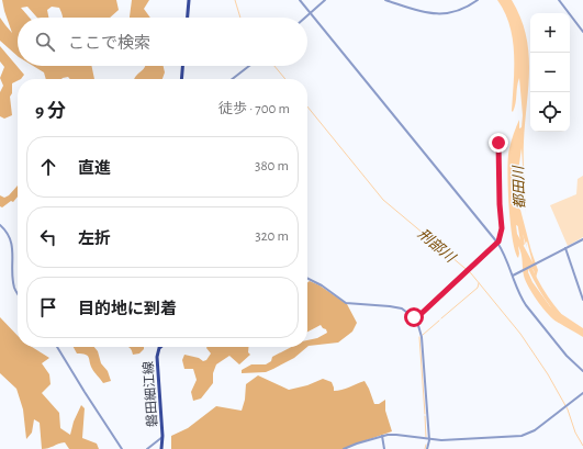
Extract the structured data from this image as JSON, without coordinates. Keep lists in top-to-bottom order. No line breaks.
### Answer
{"streets":{"main road":["磐田細江線"]},"water":["都田川","刑部川"],"page":{"map_buttons":["+","−"],"search":"ここで検索","heading":["9 分","徒歩 · 700 m"],"list":[["直進","380 m"],["左折","320 m"],"目的地に到着"]}}
